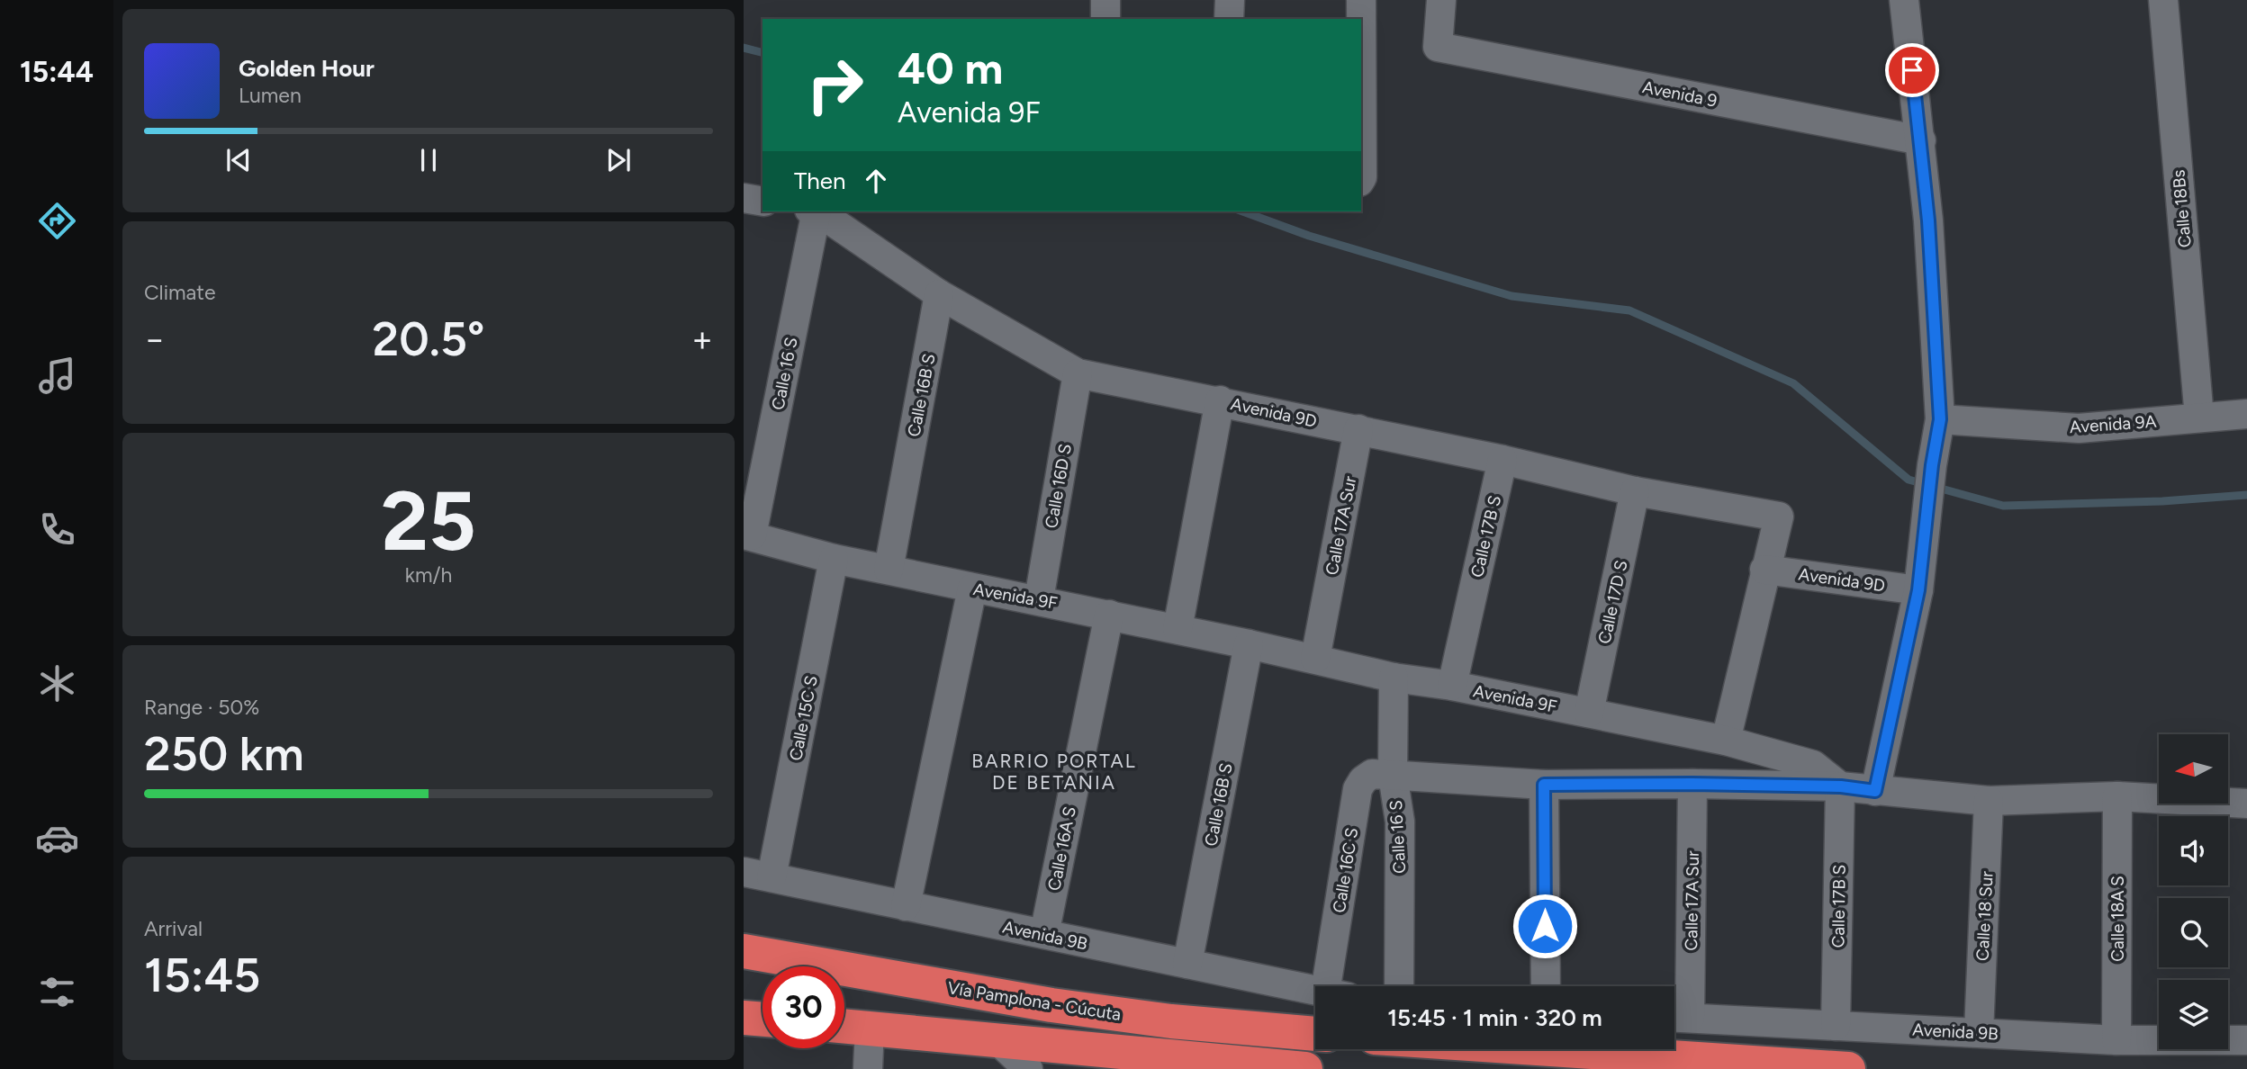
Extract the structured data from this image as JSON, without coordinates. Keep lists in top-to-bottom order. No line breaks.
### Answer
{"streets":{"highway":["Vía Pamplona - Cúcuta"],"street":["Avenida 9","Calle 18Bs","Calle 16 S","Calle 16B S","Avenida 9D","Avenida 9A","Calle 16D S","Calle 17A Sur","Calle 17B S","Avenida 9F","Calle 17D S","Calle 15C S","Calle 16A S","Calle 16C S","Calle 18 Sur","Calle 18A S","Avenida 9B"]},"crossings":[["Calle 18Bs","Avenida 9A"],["Calle 16 S","Avenida 9F"],["Calle 16 S","Calle 16C S"],["Calle 16B S","Avenida 9D"],["Calle 16B S","Avenida 9F"],["Calle 16B S","Avenida 9B"],["Avenida 9D","Calle 16D S"],["Avenida 9D","Calle 17A Sur"],["Avenida 9D","Calle 17B S"],["Avenida 9D","Calle 17D S"],["Calle 16D S","Avenida 9F"],["Calle 17A Sur","Avenida 9F"],["Calle 17A Sur","Avenida 9B"],["Calle 17B S","Avenida 9F"],["Calle 17B S","Avenida 9B"],["Avenida 9F","Calle 17D S"],["Avenida 9F","Calle 15C S"],["Avenida 9F","Calle 16A S"],["Calle 15C S","Avenida 9B"],["Calle 16A S","Avenida 9B"],["Calle 18 Sur","Avenida 9B"],["Calle 18A S","Avenida 9B"]],"districts":["BARRIO PORTAL DE BETANIA"],"north":"left","page":{"tabs":"15:44","turn":["40 m","Avenida 9F"],"song":["Golden Hour","Lumen"],"then":"Then","tile":["Climate",["25","km/h"],["Range · 50%","250 km"],["Arrival","15:45"]],"heat":["−","20.5°","+"],"limit":"30","trip":"15:45 · 1 min · 320 m"}}
